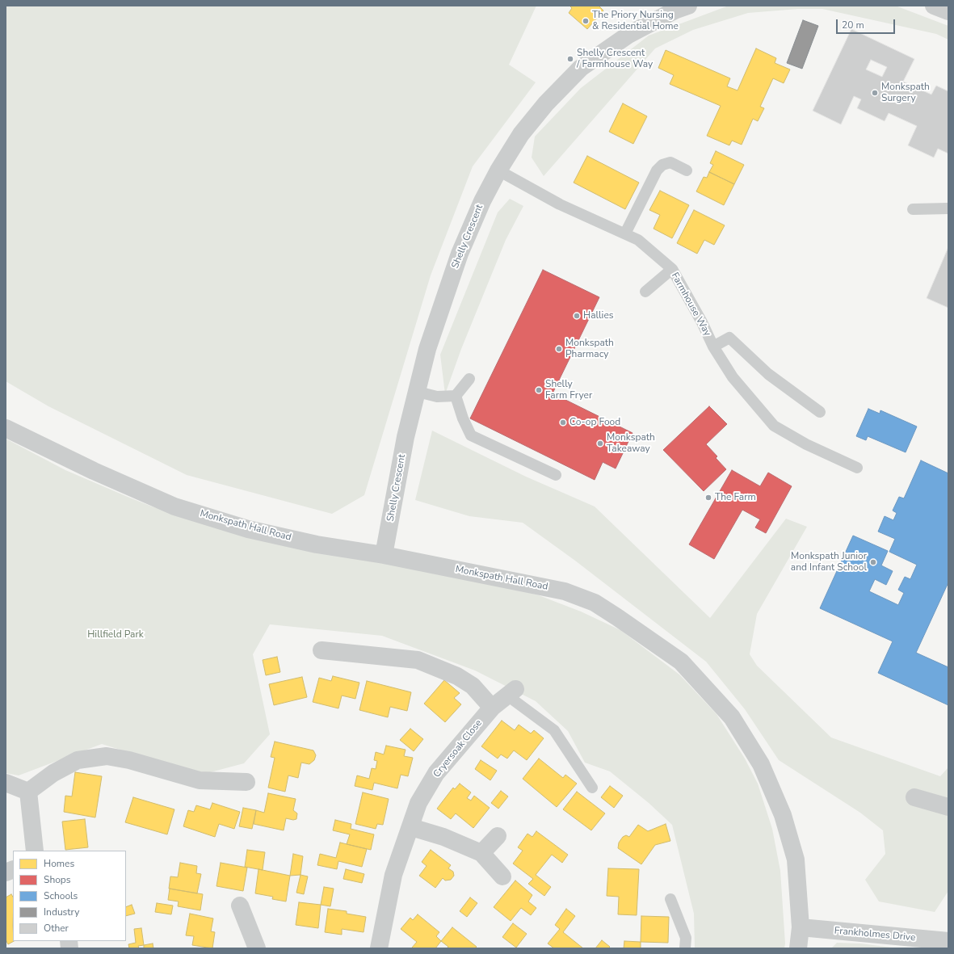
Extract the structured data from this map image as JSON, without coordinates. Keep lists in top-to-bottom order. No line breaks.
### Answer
{"streets":{"street":["Shelly Crescent","Monkspath Hall Road","Cryersoak Close","Frankholmes Drive"],"lane":["Farmhouse Way"]},"crossings":[["Shelly Crescent","Farmhouse Way"],["Shelly Crescent","Monkspath Hall Road"],["Monkspath Hall Road","Frankholmes Drive"]],"parks":["Hillfield Park"],"places":["The Priory Nursing & Residential Home","Shelly Crescent / Farmhouse Way","Monkspath Surgery","Hallies","Monkspath Pharmacy","Shelly Farm Fryer","Co-op Food","Monkspath Takeaway","The Farm","Monkspath Junior and Infant School"],"legend":["Homes","Shops","Schools","Industry","Other"],"scale_bar":"20 m"}
